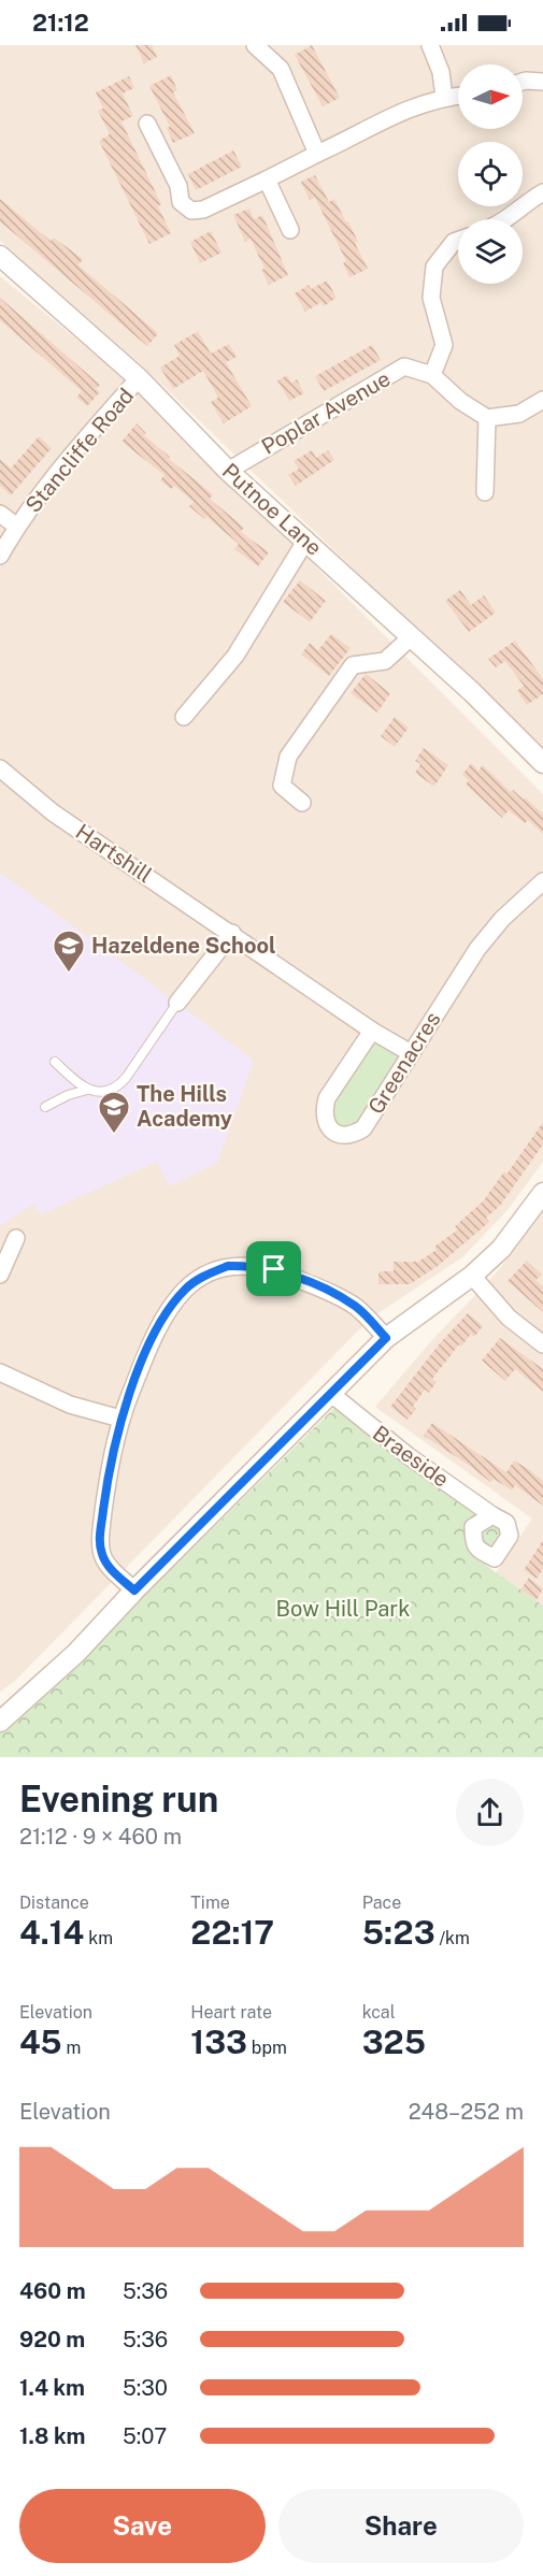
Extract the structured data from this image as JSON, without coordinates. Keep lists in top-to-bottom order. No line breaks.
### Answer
{"streets":{"street":["Poplar Avenue","Stancliffe Road","Putnoe Lane","Hartshill","Greenacres","Braeside"]},"crossings":[["Poplar Avenue","Putnoe Lane"],["Stancliffe Road","Putnoe Lane"],["Hartshill","Greenacres"]],"parks":["Bow Hill Park"],"places":{"school or university":["Hazeldene School","The Hills Academy"]},"north":"right","page":{"status":"21:12","heading":["Evening run","21:12 · 9 × 460 m"],"stats":[["Distance","4.14 km"],["Time","22:17"],["Pace","5:23 /km"],["Elevation","45 m"],["Heart rate","133 bpm"],["kcal","325"]],"chart":["Elevation","248–252 m"],"list":[{"name":"460 m","note":"5:36"},{"name":"920 m","note":"5:36"},{"name":"1.4 km","note":"5:30"},{"name":"1.8 km","note":"5:07"}],"buttons":["Save","Share"]}}
